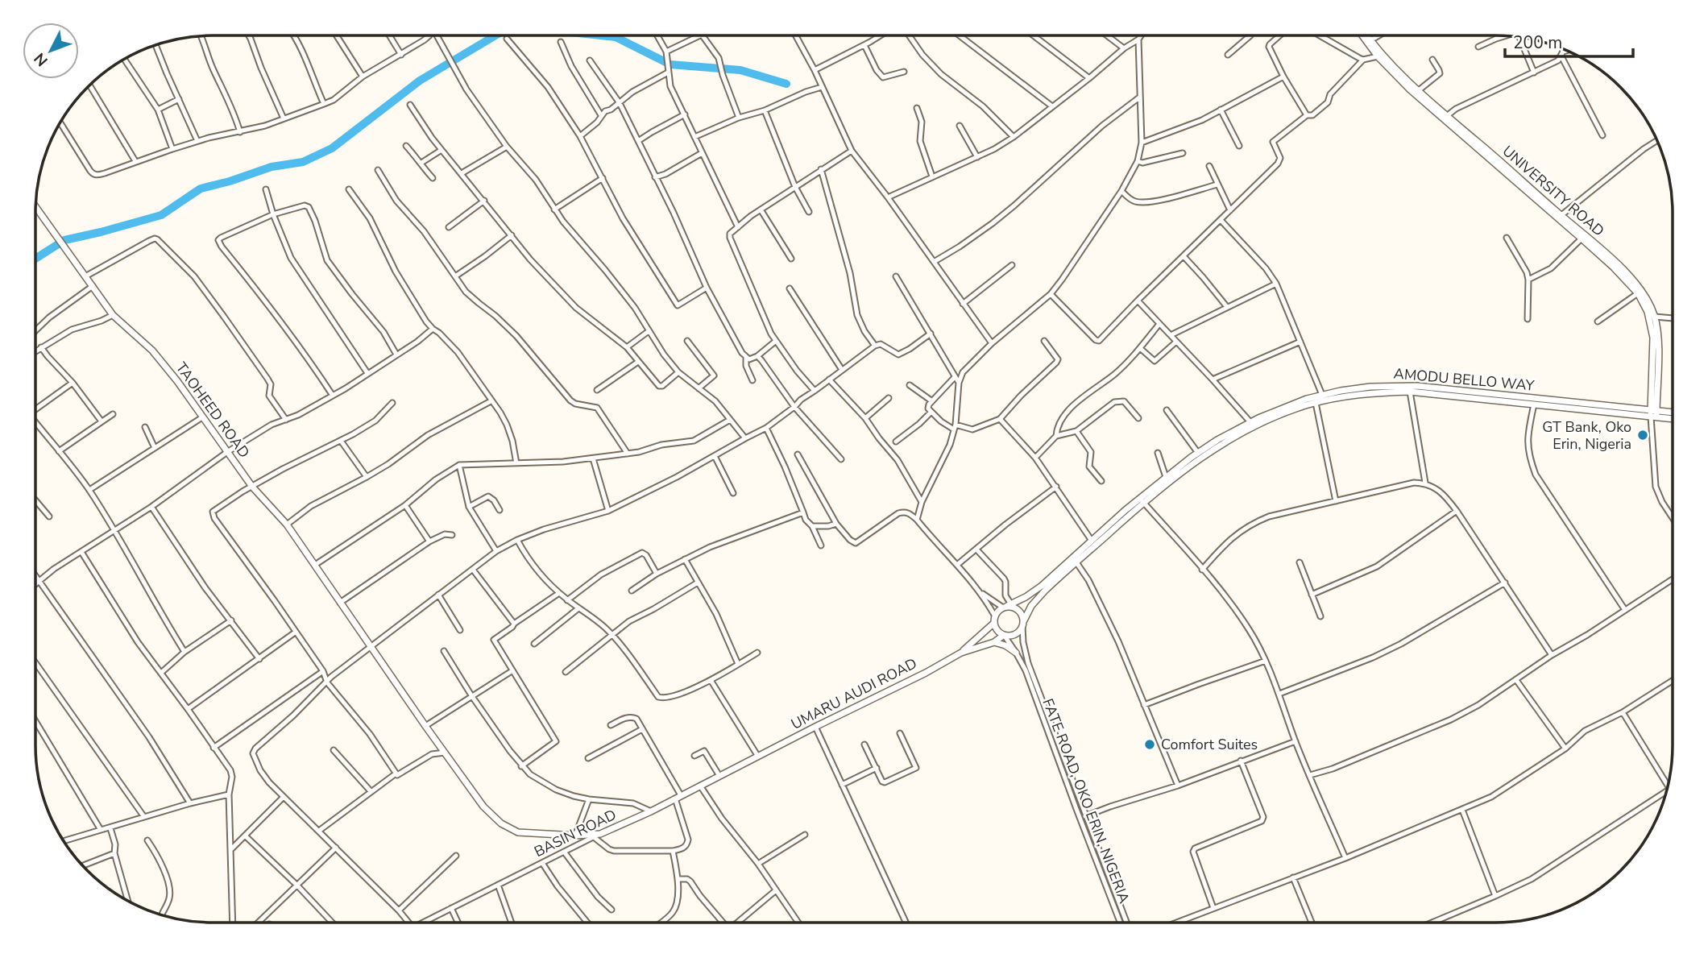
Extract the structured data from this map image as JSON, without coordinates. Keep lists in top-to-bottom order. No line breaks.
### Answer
{"streets":{"main road":["UNIVERSITY ROAD","AMODU BELLO WAY","TAOHEED ROAD","UMARU AUDI ROAD","BASIN ROAD"],"street":["FATE ROAD, OKO ERIN, NIGERIA"]},"crossings":[["UNIVERSITY ROAD","AMODU BELLO WAY"],["AMODU BELLO WAY","FATE ROAD, OKO ERIN, NIGERIA"],["TAOHEED ROAD","BASIN ROAD"],["UMARU AUDI ROAD","BASIN ROAD"]],"places":["GT Bank, Oko Erin, Nigeria","Comfort Suites"],"scale_bar":"200 m","north":"bottom left"}
